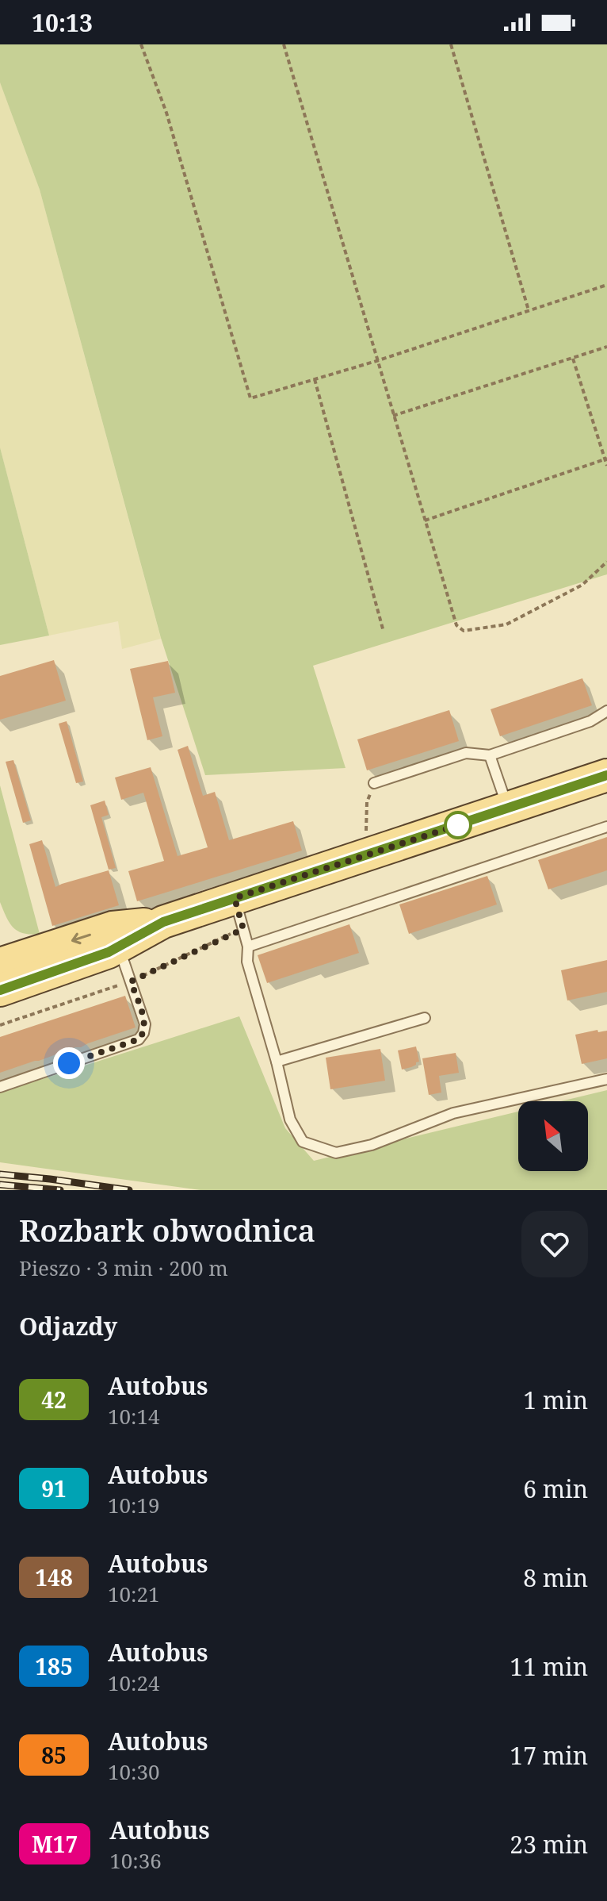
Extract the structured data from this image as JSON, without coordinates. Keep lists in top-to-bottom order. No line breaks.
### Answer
{"lines":["bus line 42"],"north":"top left","page":{"status":"10:13","heading":[["Rozbark obwodnica","Pieszo · 3 min · 200 m"],"Odjazdy"],"list":[{"mark":"42","name":"Autobus","note":"10:14","value":"1 min"},{"mark":"91","name":"Autobus","note":"10:19","value":"6 min"},{"mark":"148","name":"Autobus","note":"10:21","value":"8 min"},{"mark":"185","name":"Autobus","note":"10:24","value":"11 min"},{"mark":"85","name":"Autobus","note":"10:30","value":"17 min"},{"mark":"M17","name":"Autobus","note":"10:36","value":"23 min"}]}}
